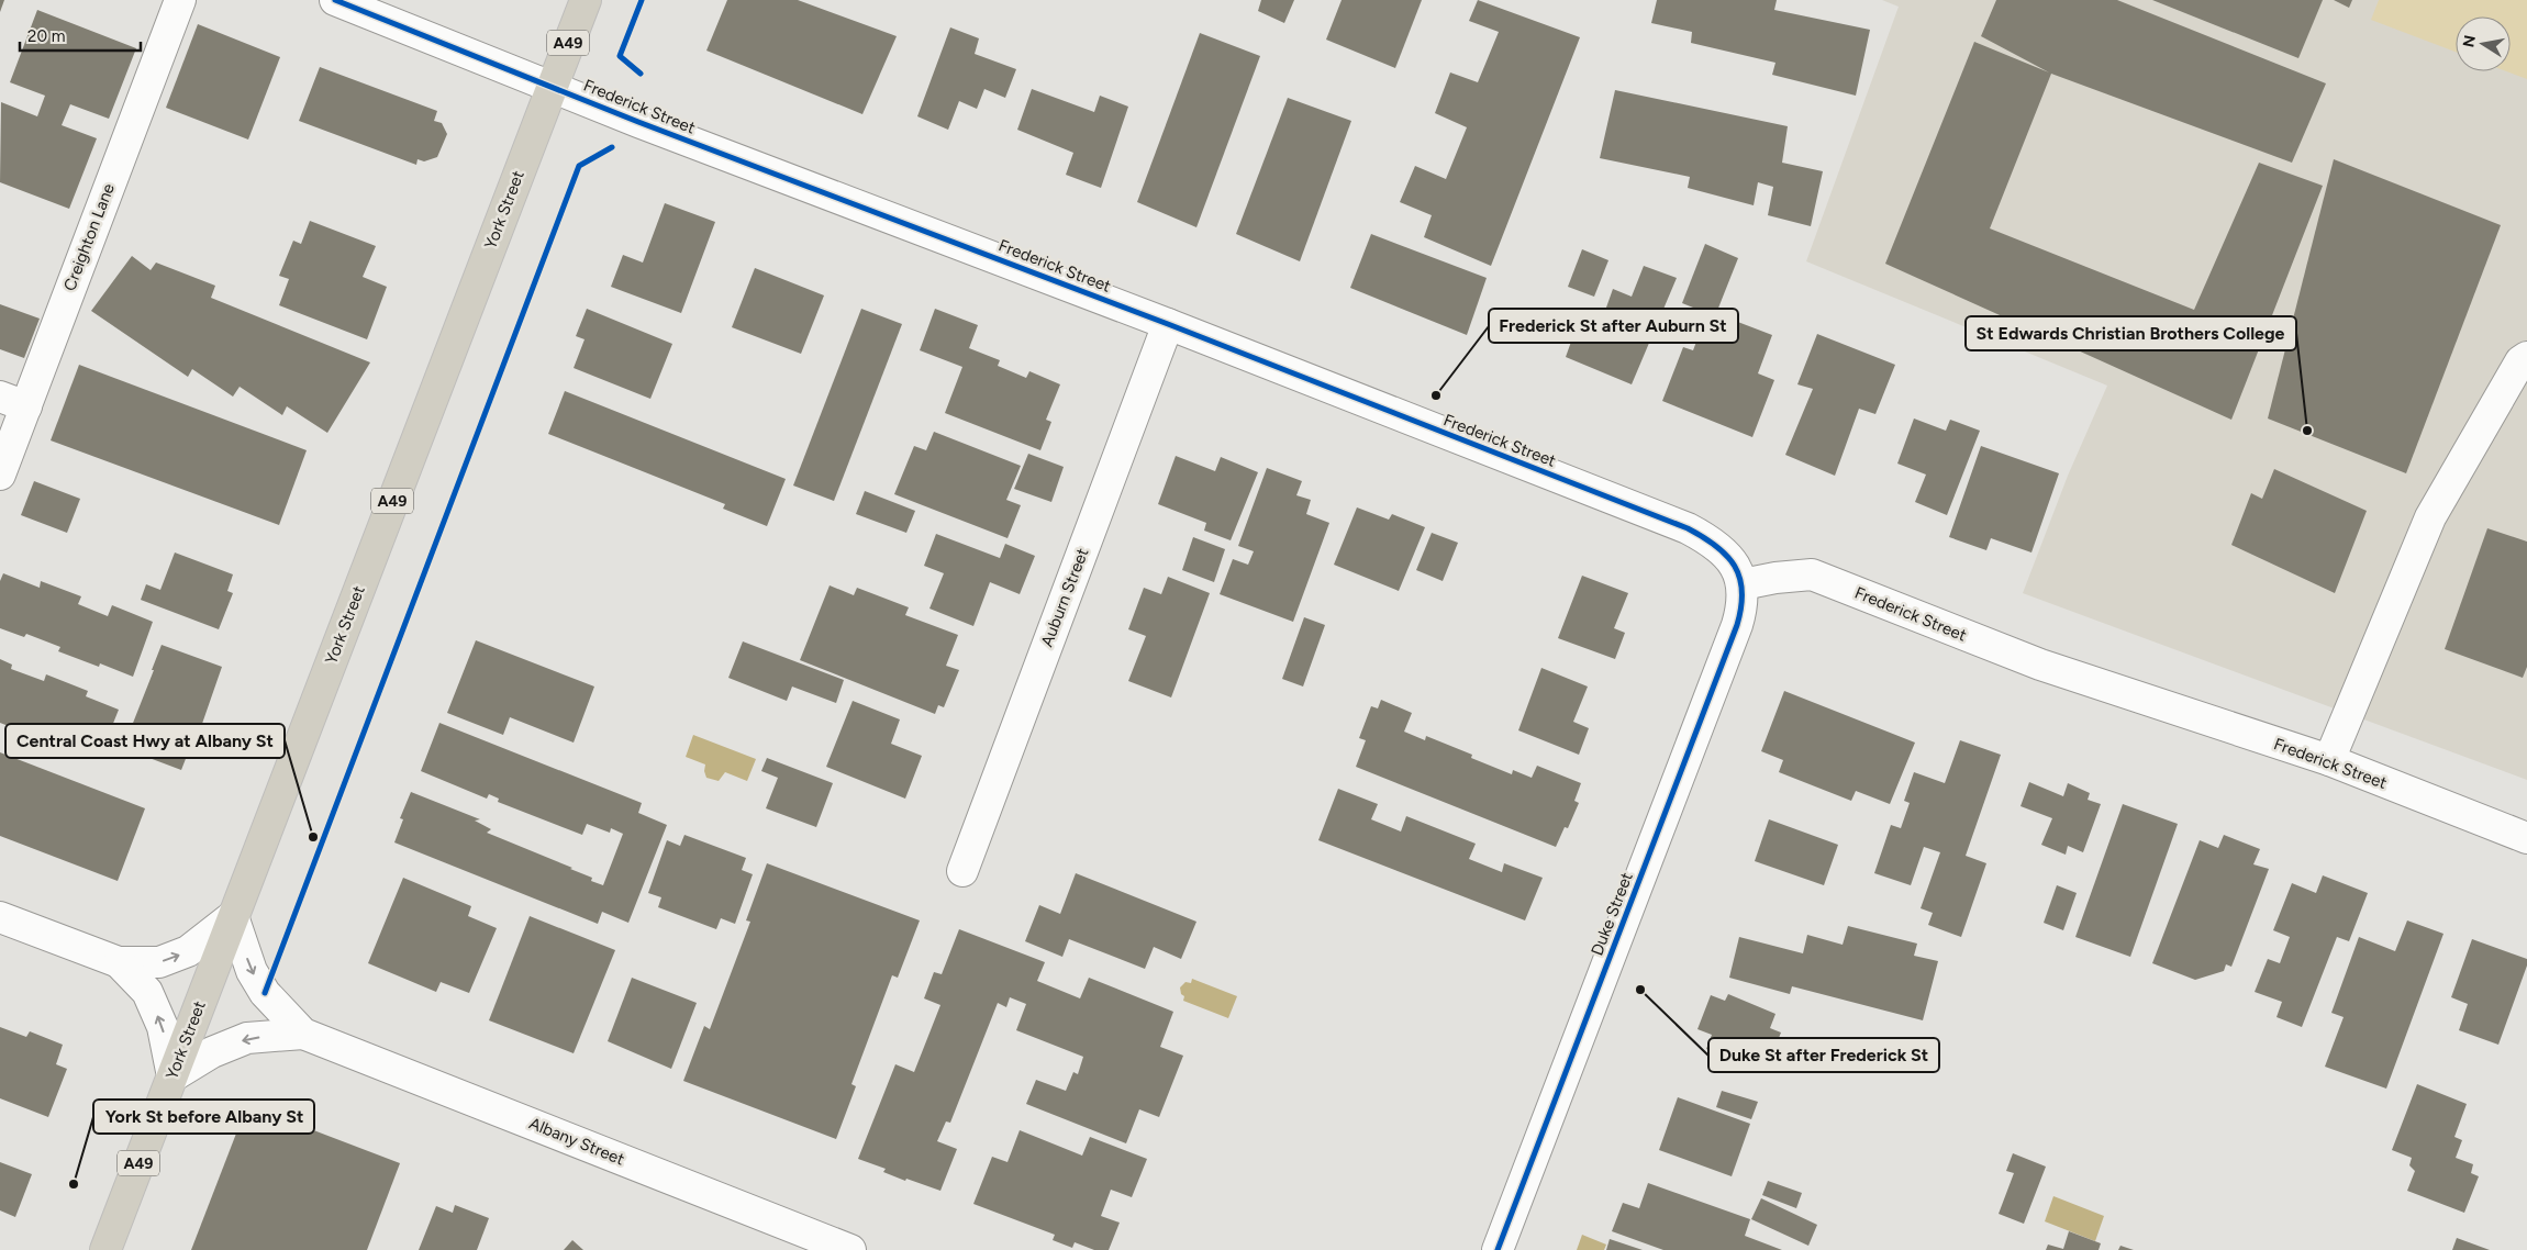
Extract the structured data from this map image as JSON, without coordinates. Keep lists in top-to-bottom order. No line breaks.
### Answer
{"streets":{"highway":["A49","York Street"],"street":["Frederick Street","Creighton Lane","Auburn Street","Duke Street","Albany Street"]},"crossings":[["Frederick Street","York Street"],["Frederick Street","Auburn Street"],["Frederick Street","Duke Street"]],"places":["Frederick St after Auburn St","St Edwards Christian Brothers College","Central Coast Hwy at Albany St","Duke St after Frederick St","York St before Albany St"],"scale_bar":"20 m","north":"left"}
